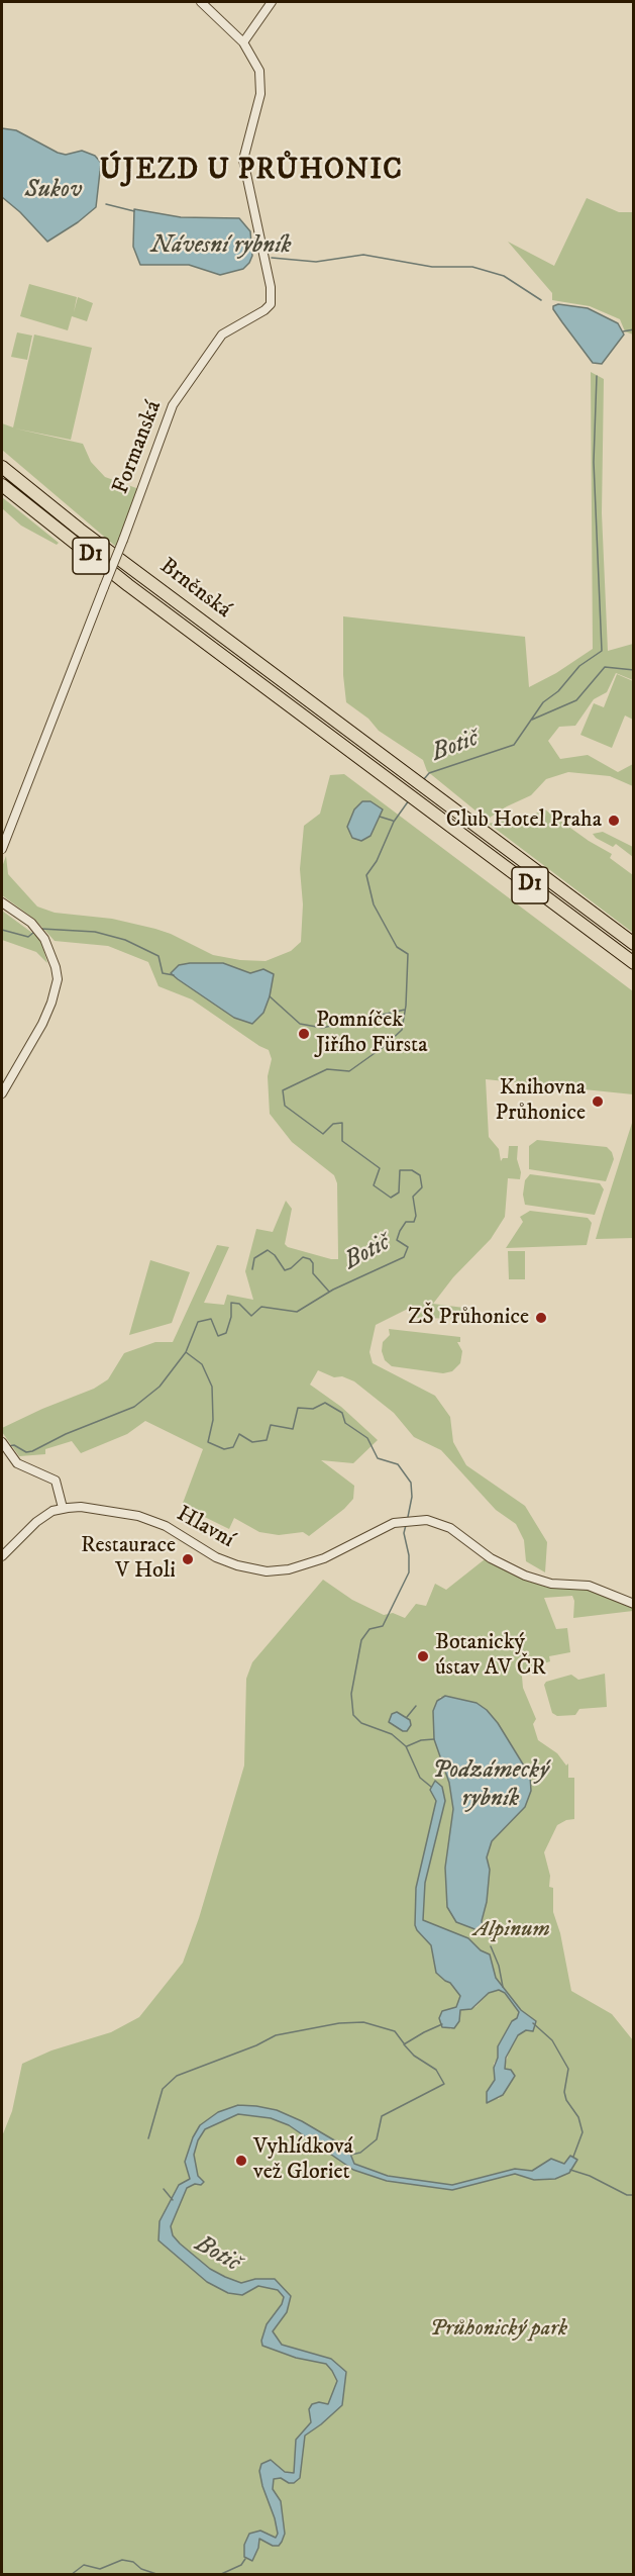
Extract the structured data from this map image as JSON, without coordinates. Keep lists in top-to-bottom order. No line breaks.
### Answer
{"streets":{"highway":["D1","Brněnská"],"street":["Formanská","Hlavní"]},"districts":["ÚJEZD U PRŮHONIC"],"water":["Sukov","Návesní rybník","Botič","Podzámecký rybník"],"parks":["Alpinum","Průhonický park"],"places":["Club Hotel Praha","Pomníček Jiřího Fürsta","Knihovna Průhonice","ZŠ Průhonice","Restaurace V Holi","Botanický ústav AV ČR","Vyhlídková vež Gloriet"]}
